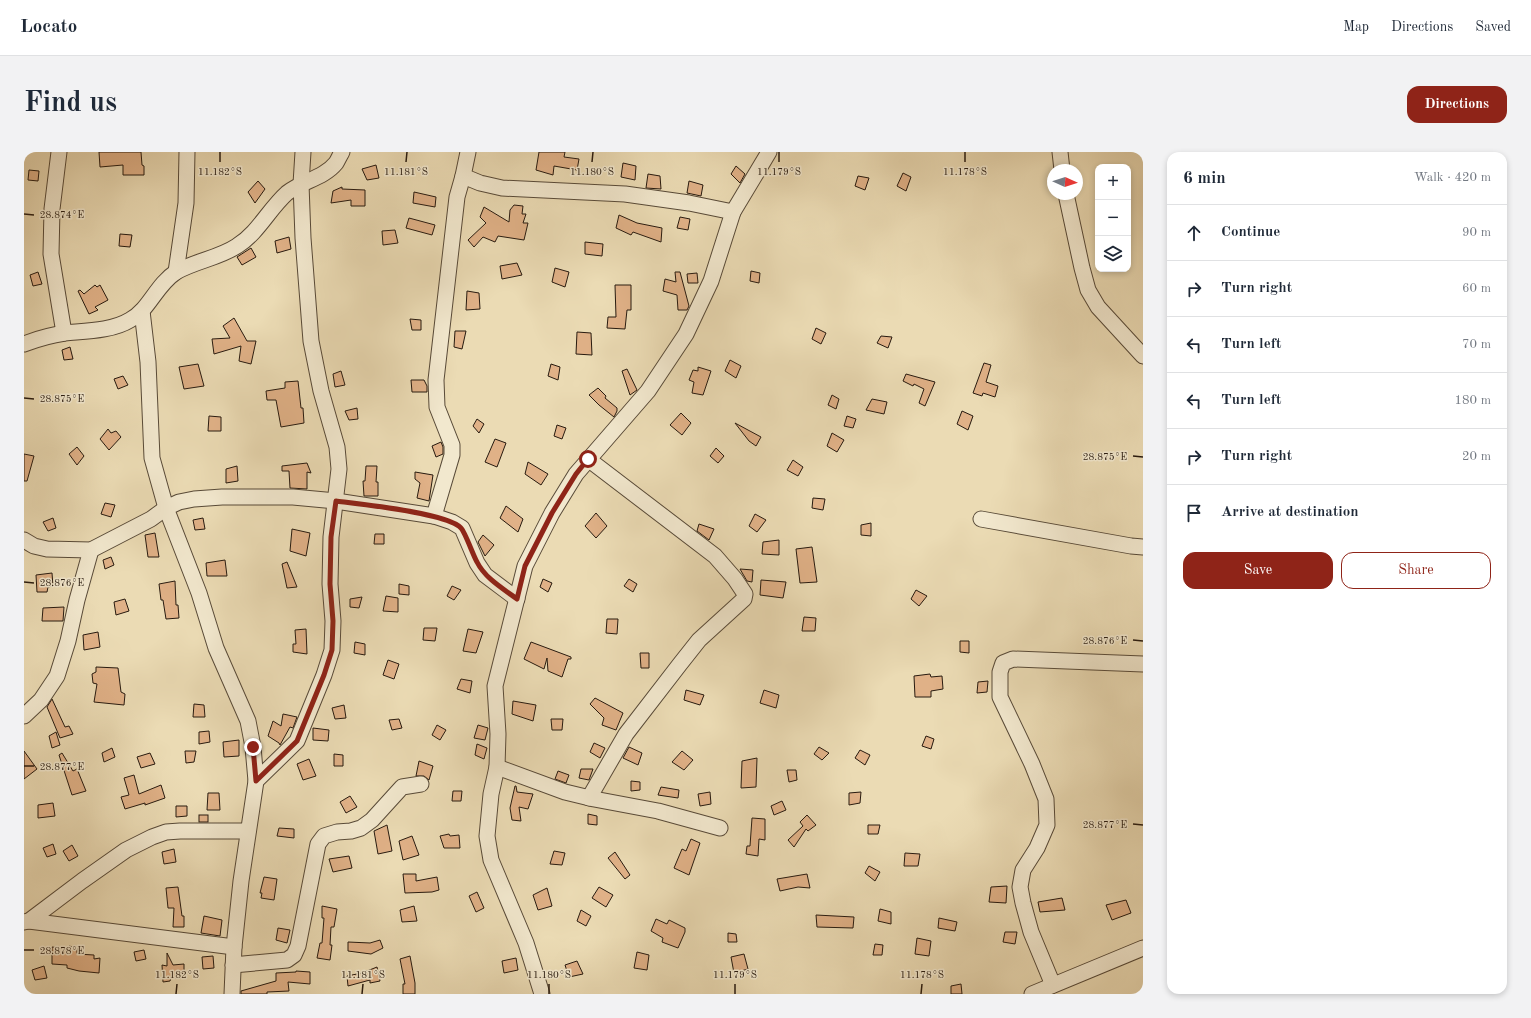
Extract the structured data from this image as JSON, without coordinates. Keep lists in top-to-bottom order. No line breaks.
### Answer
{"north":"right","page":{"header":"Locato","nav":["Map","Directions","Saved"],"buttons":["Directions",["Save","Share"]],"title":"Find us","heading":["6 min","Walk · 420 m"],"map_buttons":["+","−"],"list":[["Continue","90 m"],["Turn right","60 m"],["Turn left","70 m"],["Turn left","180 m"],["Turn right","20 m"],"Arrive at destination"]},"coordinates":["11.182°S","11.181°S","11.180°S","11.179°S","11.178°S","28.874°E","28.875°E","28.876°E","28.877°E","28.878°E"]}
